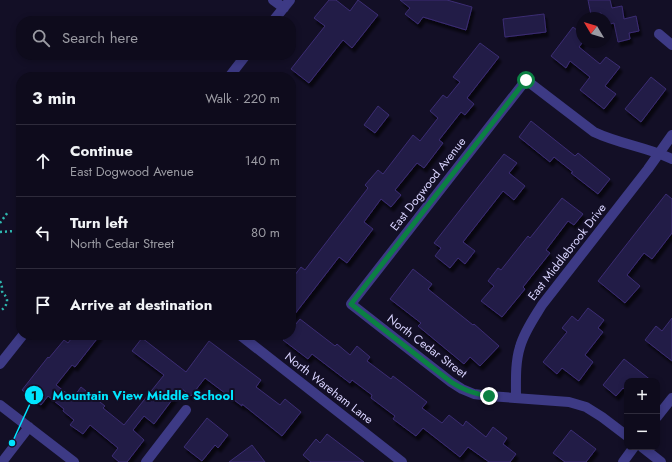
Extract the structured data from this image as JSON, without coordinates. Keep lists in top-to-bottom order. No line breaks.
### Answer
{"streets":{"street":["East Dogwood Avenue","East Middlebrook Drive","North Cedar Street","North Wareham Lane"]},"crossings":[["East Dogwood Avenue","East Middlebrook Drive"],["East Dogwood Avenue","North Cedar Street"],["East Middlebrook Drive","North Cedar Street"]],"places":["Mountain View Middle School"],"north":"top left","page":{"search":"Search here","heading":["3 min","Walk · 220 m"],"list":[["Continue","East Dogwood Avenue","140 m"],["Turn left","North Cedar Street","80 m"],"Arrive at destination"],"map_buttons":["+","−"]}}
